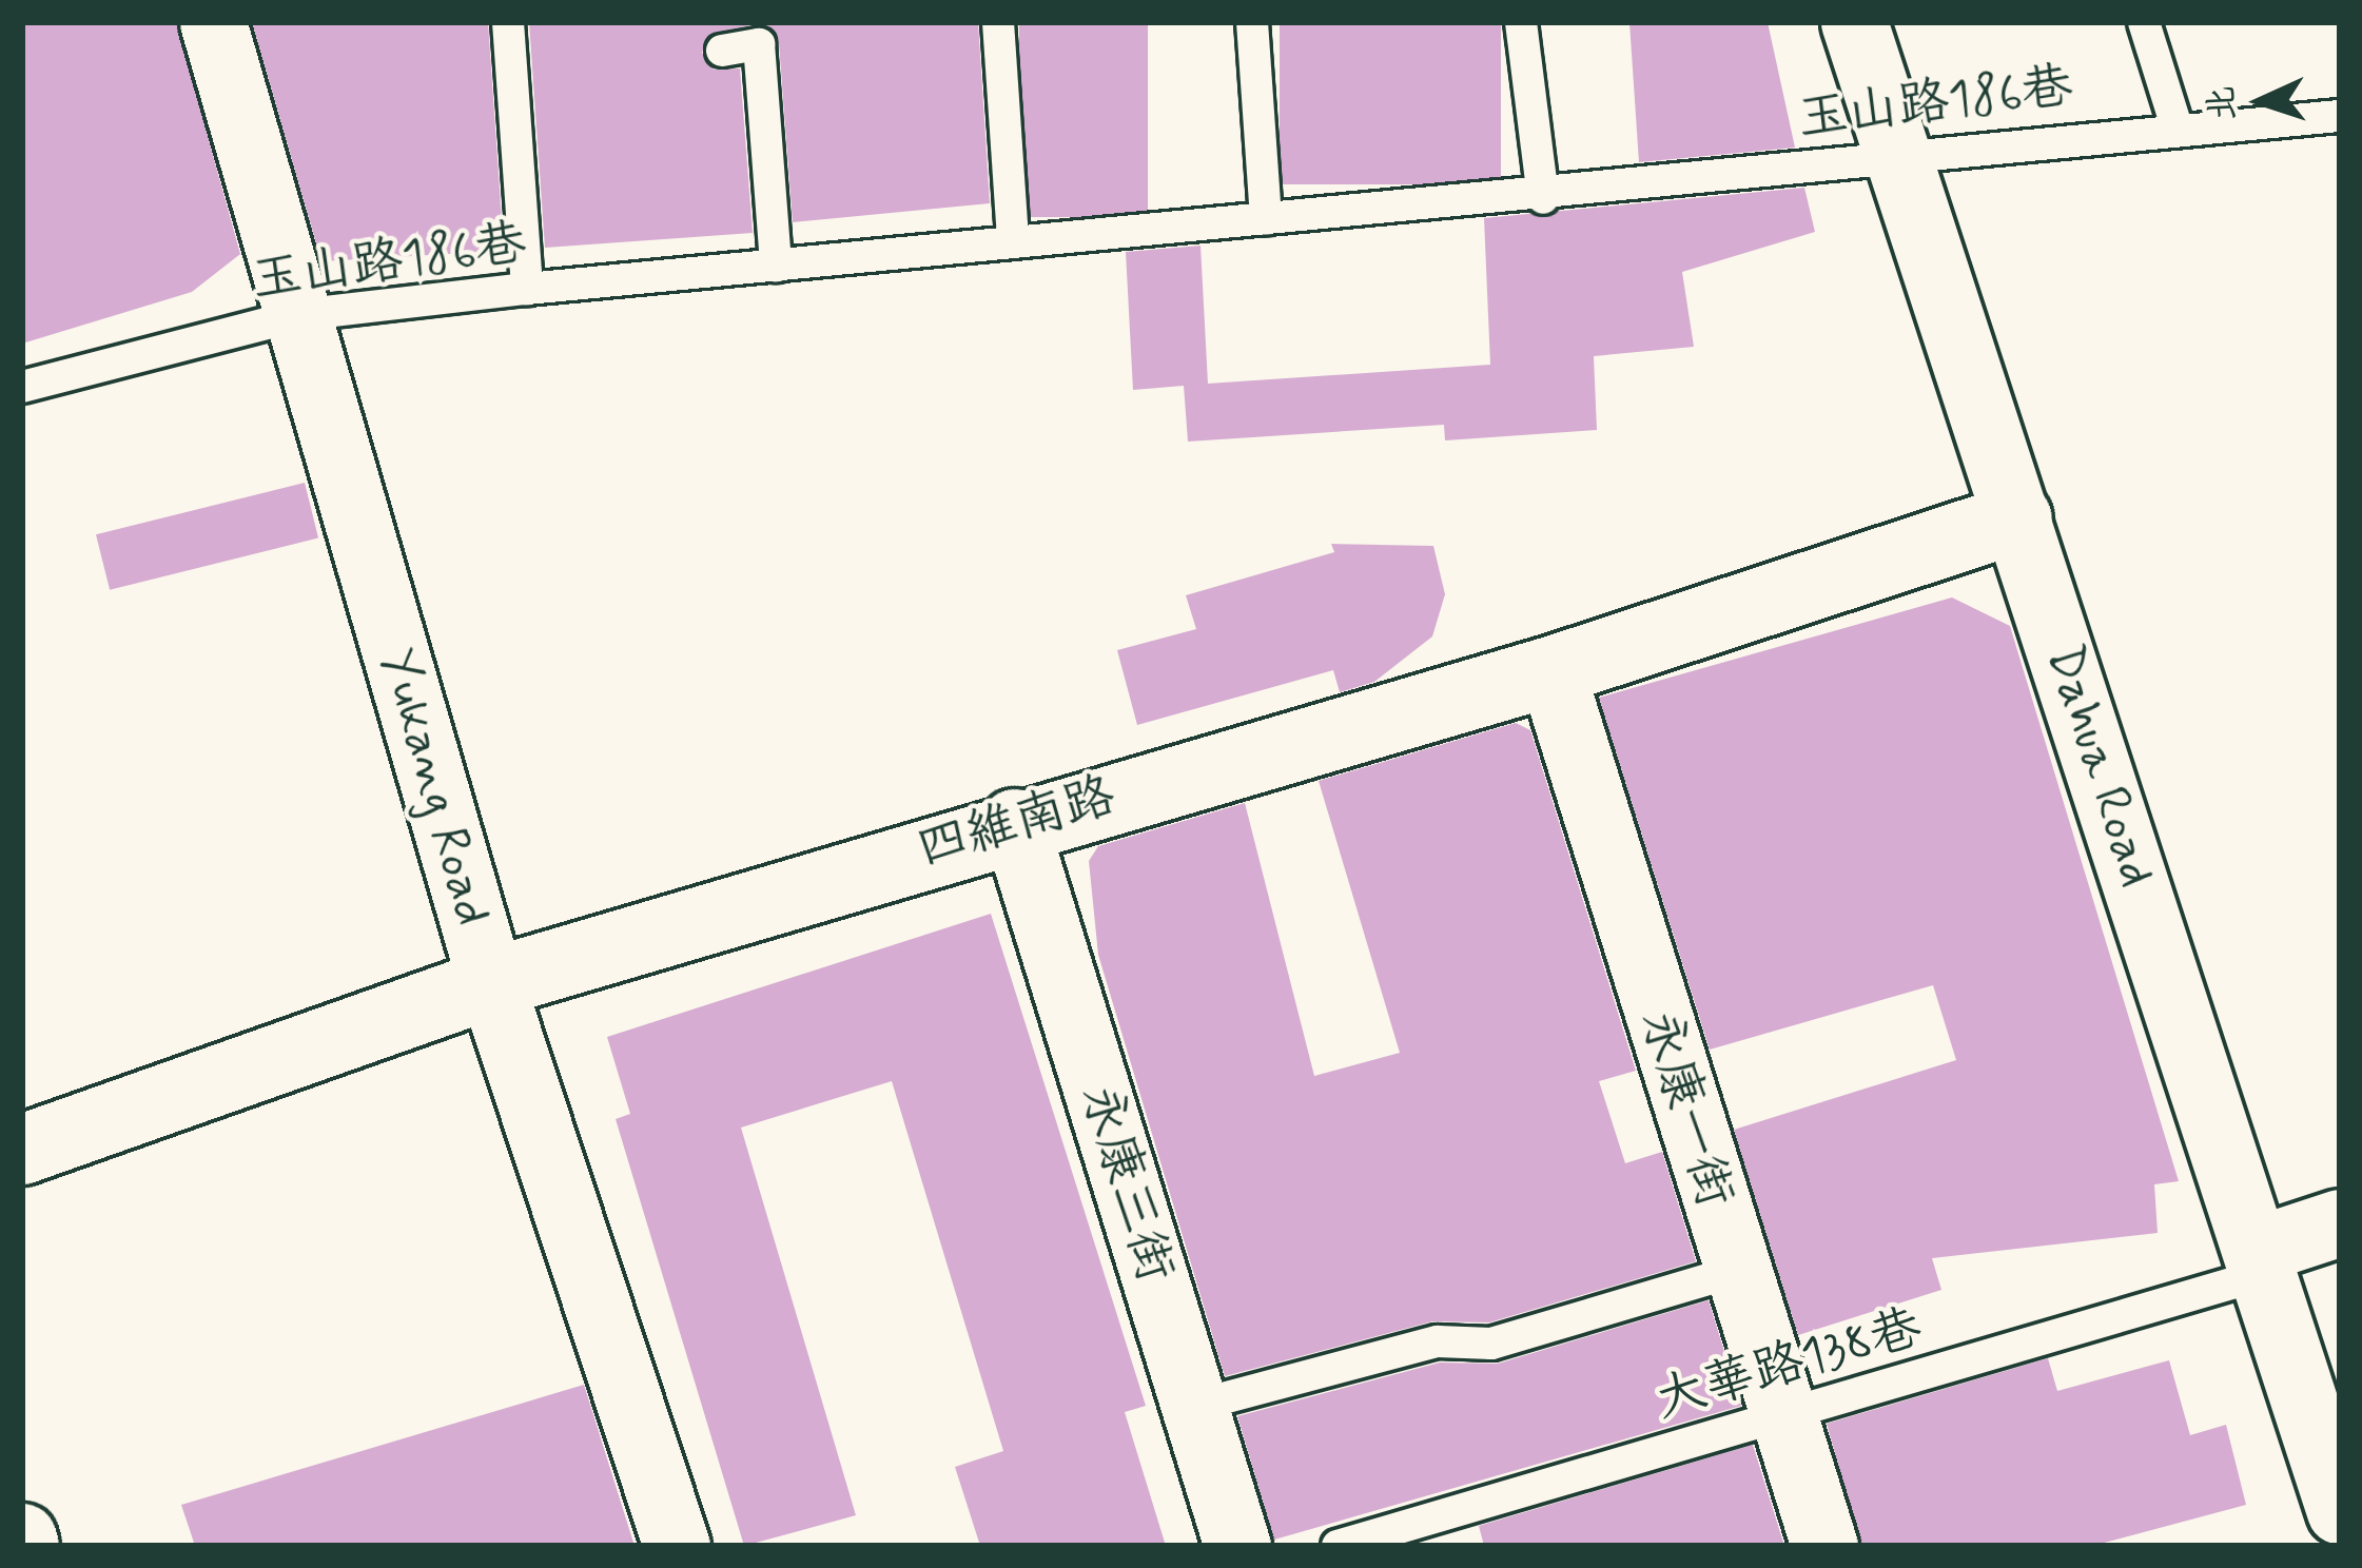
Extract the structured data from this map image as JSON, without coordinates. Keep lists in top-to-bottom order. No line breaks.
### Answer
{"streets":{"street":["Dahua Road","Yukang Road","四維南路","永康一街","永康三街"],"lane":["玉山路186巷","大華路138巷"]},"crossings":[["玉山路186巷","Dahua Road"],["玉山路186巷","Yukang Road"],["Dahua Road","四維南路"],["Dahua Road","大華路138巷"],["Yukang Road","四維南路"],["四維南路","永康一街"],["四維南路","永康三街"],["永康一街","大華路138巷"]],"north":"left"}
